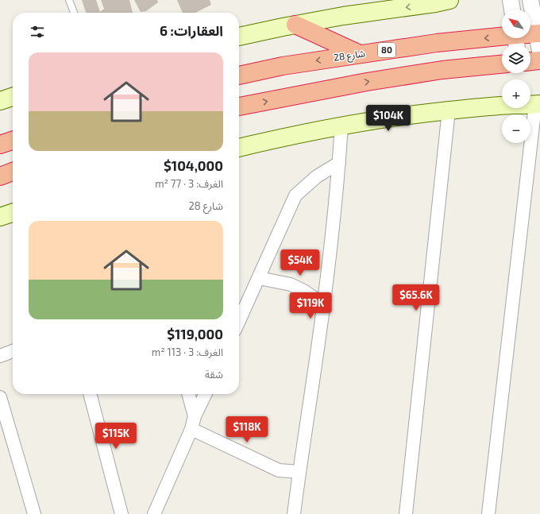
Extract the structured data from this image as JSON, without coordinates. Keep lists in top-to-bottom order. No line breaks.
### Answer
{"streets":{"highway":["80","شارع 28"]},"north":"top left","page":{"map_buttons":["+","−"],"heading":"العقارات: 6","list":[{"name":"$104,000","note":"الغرف: 3 · 77 m² · شارع 28"},{"name":"$119,000","note":"الغرف: 3 · 113 m² · شقة"}],"price":["$104K","$54K","$65.6K","$119K","$118K","$115K"]}}
